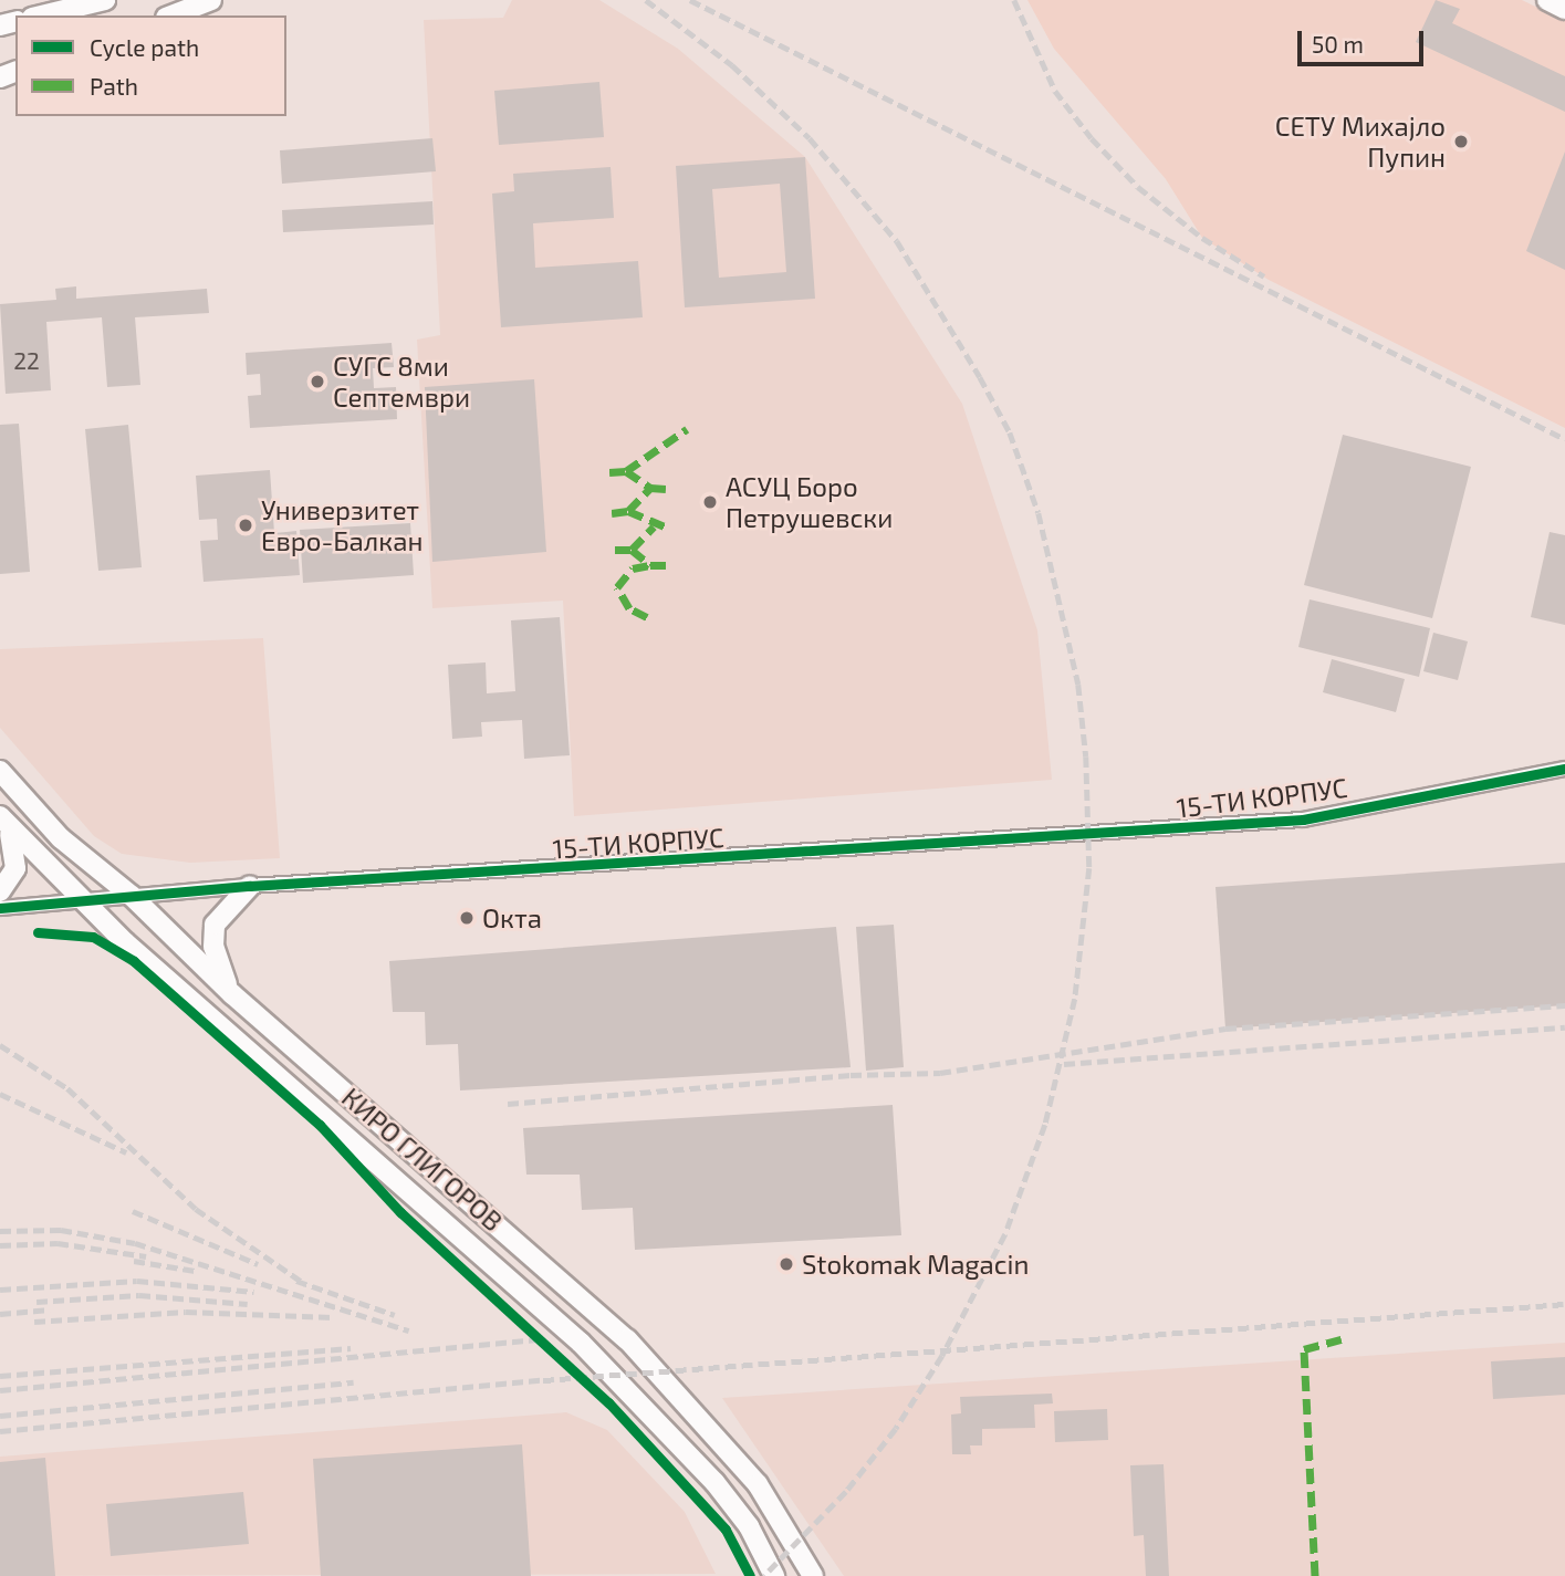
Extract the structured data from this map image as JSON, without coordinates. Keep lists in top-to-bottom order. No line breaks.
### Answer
{"streets":{"street":["15-ТИ КОРПУС","КИРО ГЛИГОРОВ"]},"crossings":[["15-ТИ КОРПУС","КИРО ГЛИГОРОВ"]],"places":["СЕТУ Михајло Пупин","СУГС 8ми Септември","АСУЦ Боро Петрушевски","Универзитет Евро-Балкан","Окта","Stokomak Magacin"],"house_numbers":["22"],"legend":["Cycle path","Path"],"scale_bar":"50 m"}
